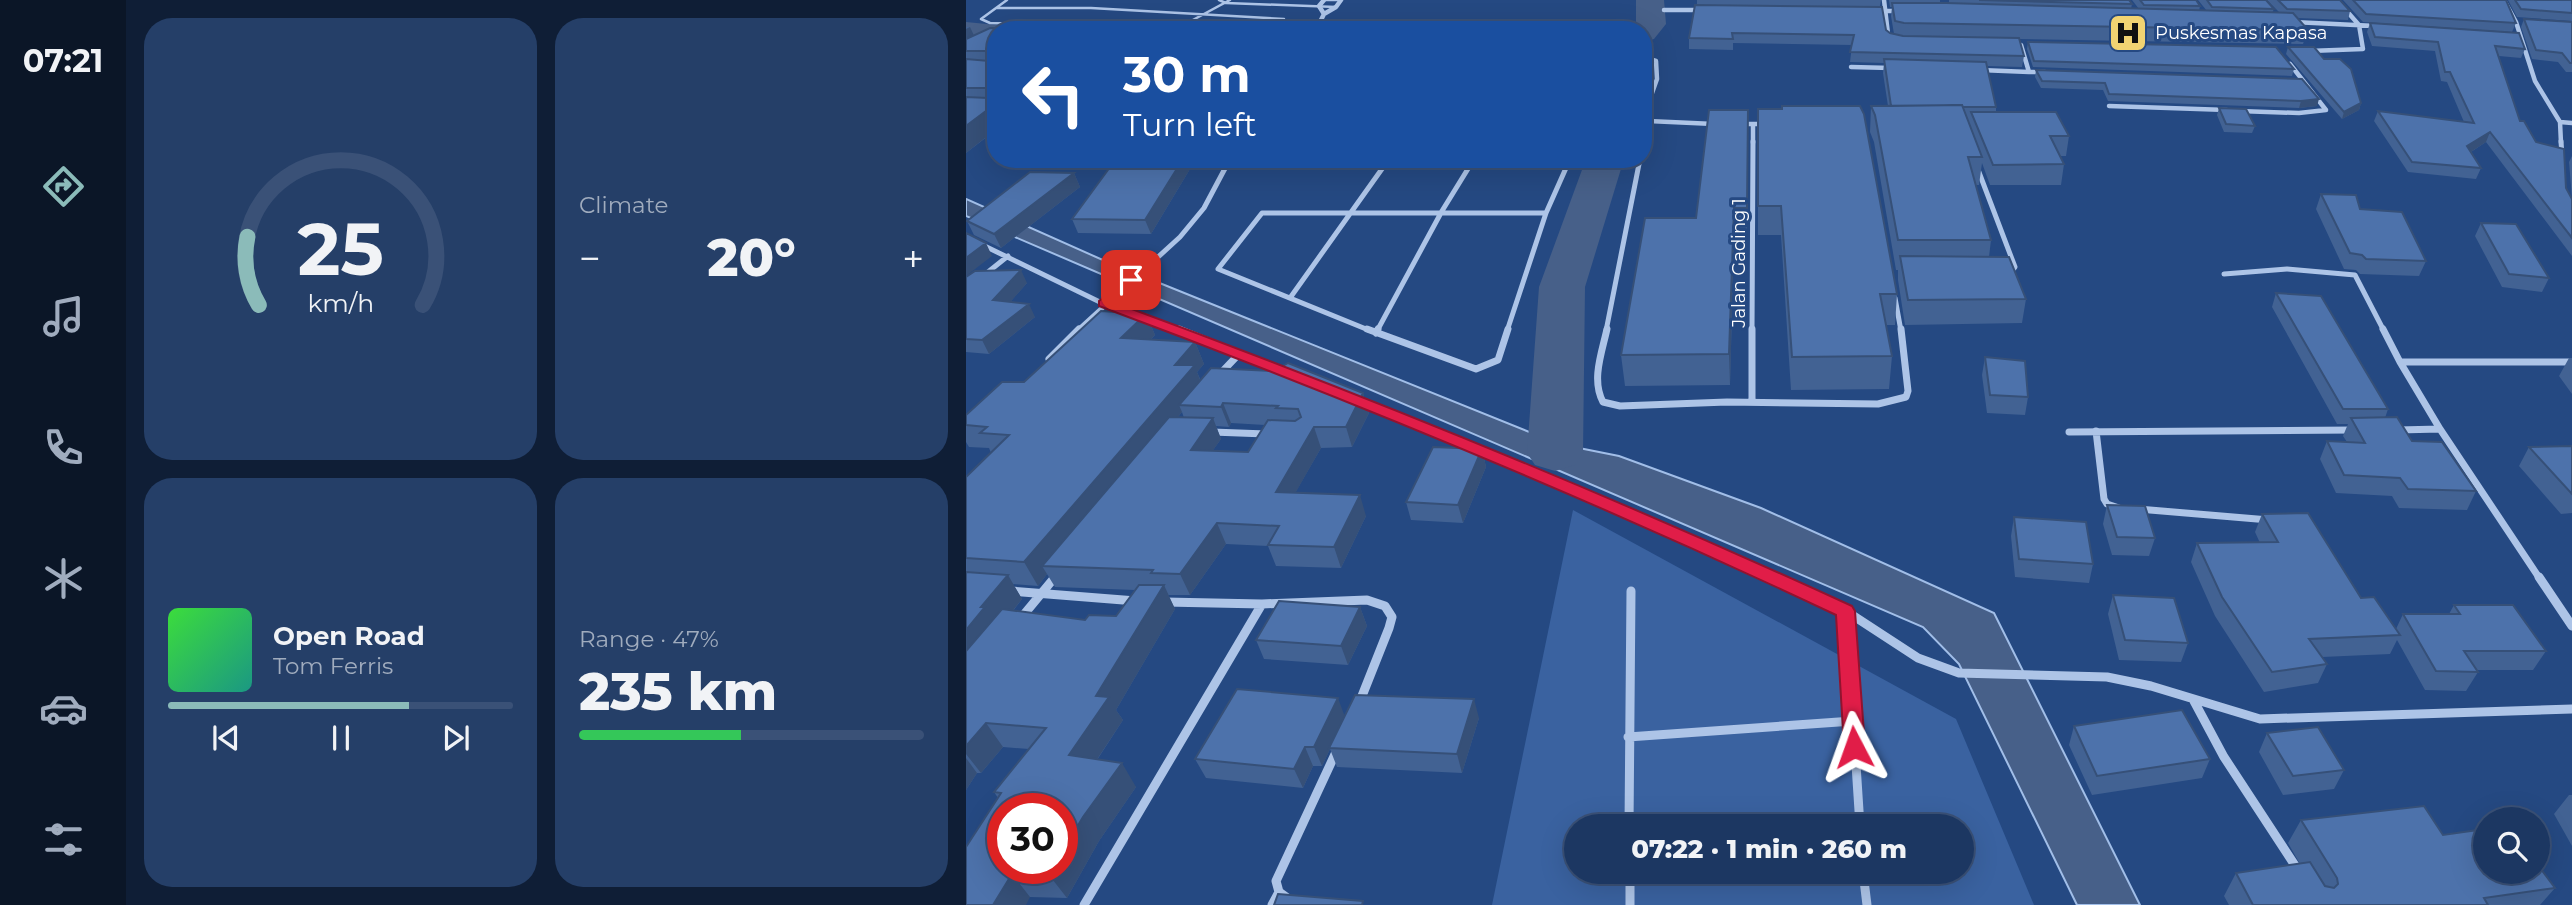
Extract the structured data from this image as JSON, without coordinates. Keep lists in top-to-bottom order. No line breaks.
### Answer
{"streets":{"street":["Jalan Gading 1"]},"places":{"hospital":["Puskesmas Kapasa"]},"page":{"tabs":"07:21","tile":["Climate",["Range · 47%","235 km"]],"turn":["30 m","Turn left"],"heat":["−","20°","+"],"song":["Open Road","Tom Ferris"],"limit":"30","trip":"07:22 · 1 min · 260 m","gauge":["25","km/h"]}}
